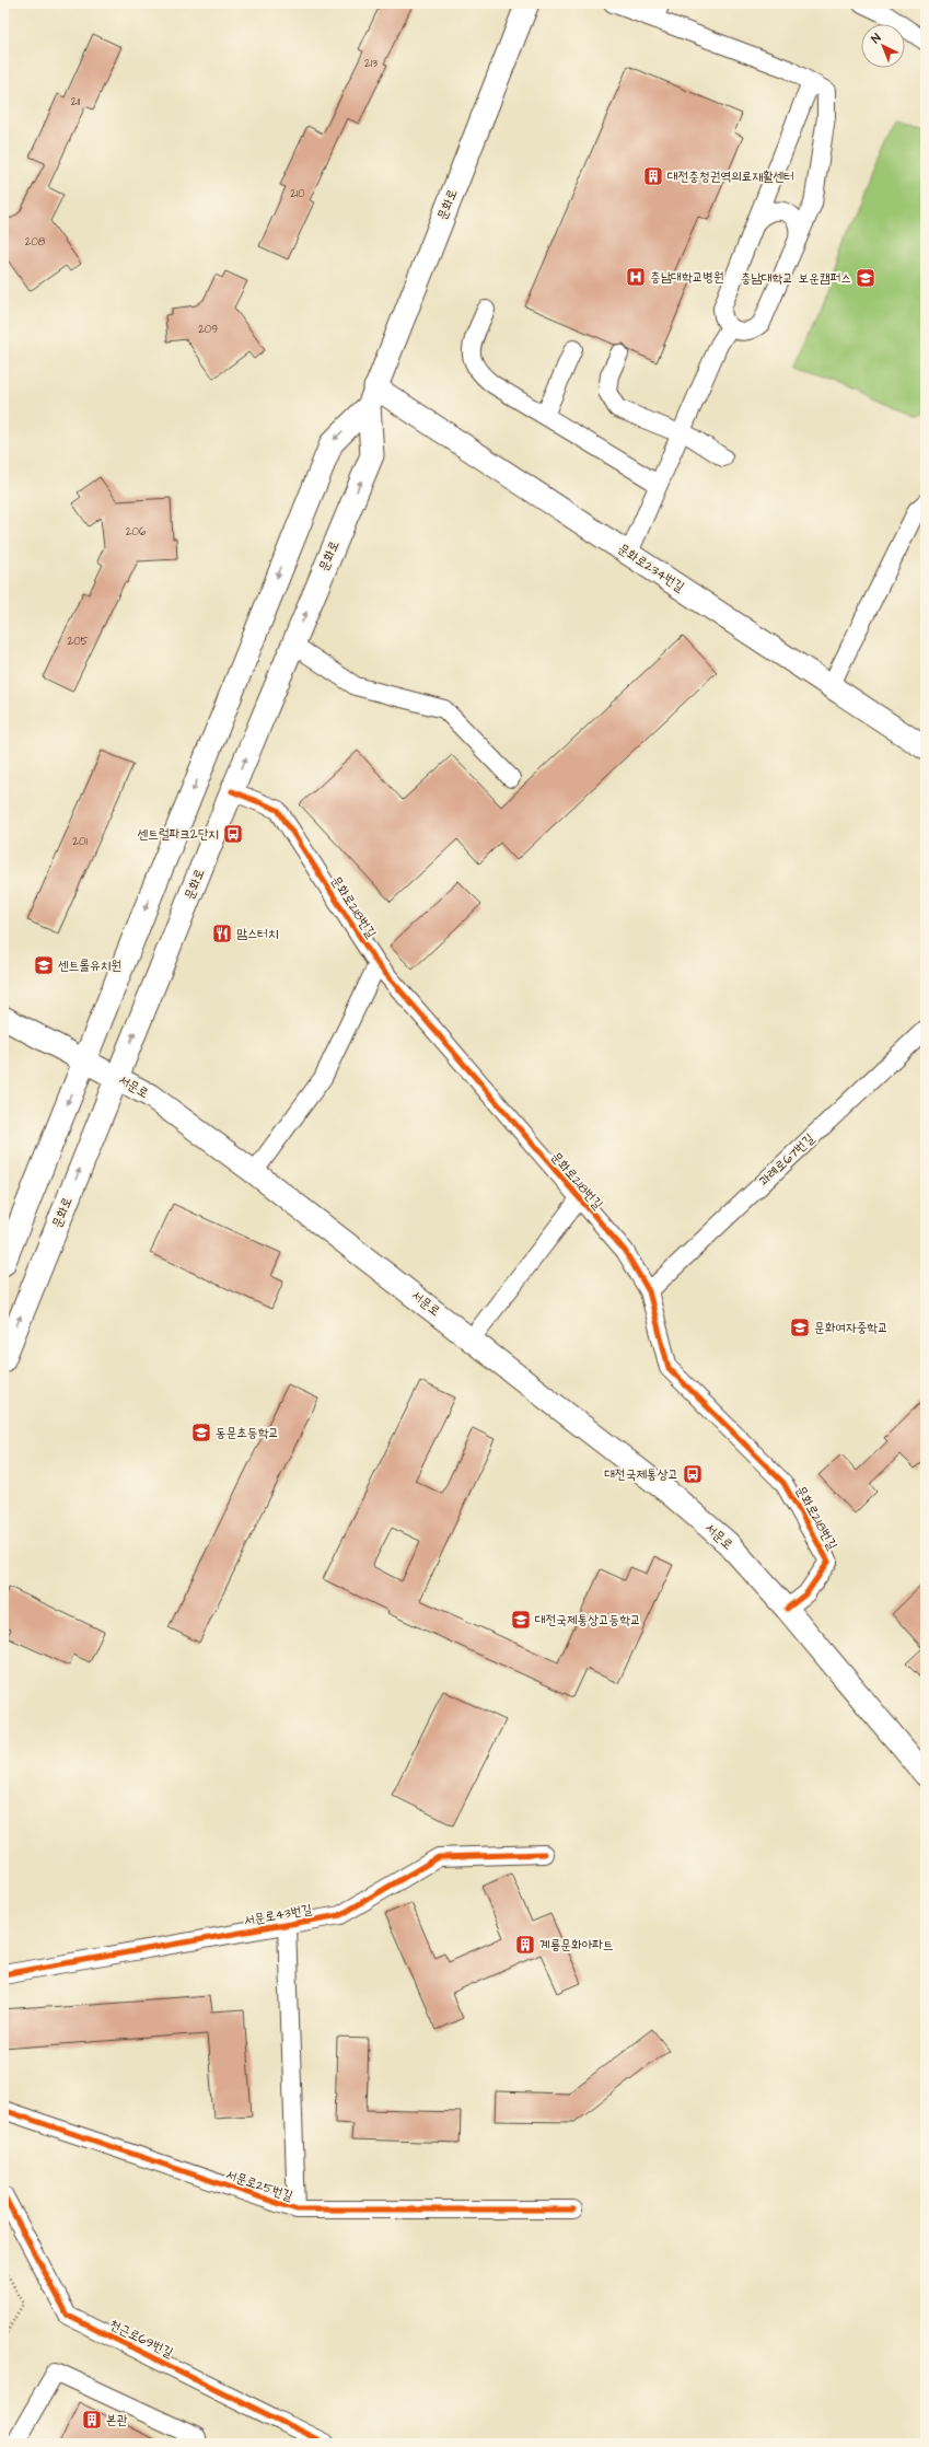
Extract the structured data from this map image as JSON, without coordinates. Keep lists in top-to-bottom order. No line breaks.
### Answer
{"streets":{"main road":["문화로","문화로234번길","서문로"],"street":["문화로218번길","과례로67번길","서문로43번길","서문로25번길","천근로69번길"]},"crossings":[["문화로","문화로234번길"],["문화로","문화로218번길"],["문화로","서문로"],["문화로218번길","서문로"],["문화로218번길","과례로67번길"]],"places":{"building":["대전충청권역의료재활센터","계룡문화아파트","본관"],"hospital":["충남대학교병원"],"school or university":["충남대학교 보운캠퍼스","센트롤유치원","문화여자중학교","동문초등학교","대전국제통상고등학교"],"bus stop":["센트럴파크2단지","대전국제통상고"],"restaurant":["맘스터치"]},"house_numbers":["213","211","210","208","209","206","205","201"],"north":"top left"}
